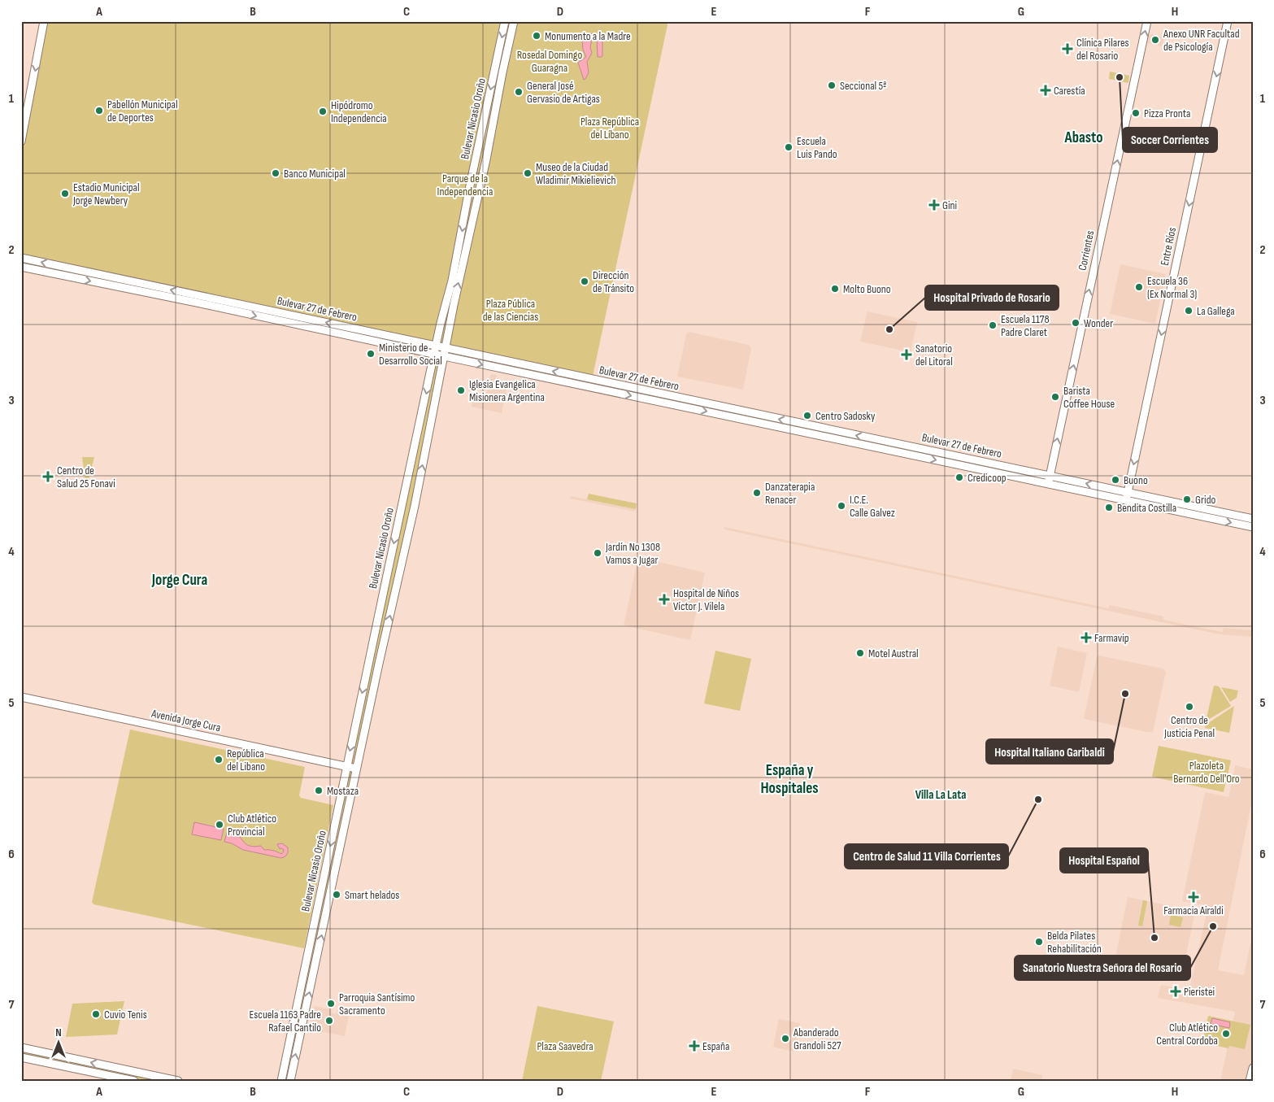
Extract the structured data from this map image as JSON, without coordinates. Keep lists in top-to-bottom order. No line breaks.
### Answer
{"streets":{"main road":["Bulevar Nicasio Oroño","Entre Ríos","Corrientes","Bulevar 27 de Febrero","Avenida Jorge Cura"]},"crossings":[["Bulevar Nicasio Oroño","Bulevar 27 de Febrero"],["Bulevar Nicasio Oroño","Avenida Jorge Cura"],["Entre Ríos","Bulevar 27 de Febrero"],["Corrientes","Bulevar 27 de Febrero"]],"one_way":["Entre Ríos","Corrientes"],"districts":["Abasto","Jorge Cura","España y Hospitales","Villa La Lata"],"parks":["Rosedal Domingo Guaragna","Plaza República del Líbano","Parque de la Independencia","Plaza Pública de las Ciencias","Plazoleta Bernardo Dell'Oro","Plaza Saavedra"],"places":{"other":["Monumento a la Madre","Anexo UNR Facultad de Psicología","Soccer Corrientes","Seccional 5ª","General José Gervasio de Artigas","Pabellón Municipal de Deportes","Hipódromo Independencia","Pizza Pronta","Escuela Luis Pando","Banco Municipal","Museo de la Ciudad Wladimir Mikielievich","Estadio Municipal Jorge Newbery","Dirección de Tránsito","Escuela 36 (Ex Normal 3)","Molto Buono","La Gallega","Wonder","Escuela 1178 Padre Claret","Hospital Privado de Rosario","Ministerio de Desarrollo Social","Iglesia Evangelica Misionera Argentina","Barista Coffee House","Centro Sadosky","Credicoop","Buono","Danzaterapia Renacer","Grido","I.C.E. Calle Galvez","Bendita Costilla","Jardín No 1308 Vamos a Jugar","Motel Austral","Hospital Italiano Garibaldi","Centro de Justicia Penal","República del Libano","Mostaza","Centro de Salud 11 Villa Corrientes","Club Atlético Provincial","Smart helados","Sanatorio Nuestra Señora del Rosario","Hospital Español","Belda Pilates Rehabilitación","Parroquia Santísimo Sacramento","Cuvio Tenis","Escuela 1163 Padre Rafael Cantilo","Club Atlético Central Cordoba","Abanderado Grandoli 527"],"health":["Clínica Pilares del Rosario","Carestía","Gini","Sanatorio del Litoral","Centro de Salud 25 Fonavi","Hospital de Niños Víctor J. Vilela","Farmavip","Farmacia Airaldi","Pieristei","España"]},"north":"top","grid":{"columns":["A","B","C","D","E","F","G","H"],"rows":["1","2","3","4","5","6","7"]}}
